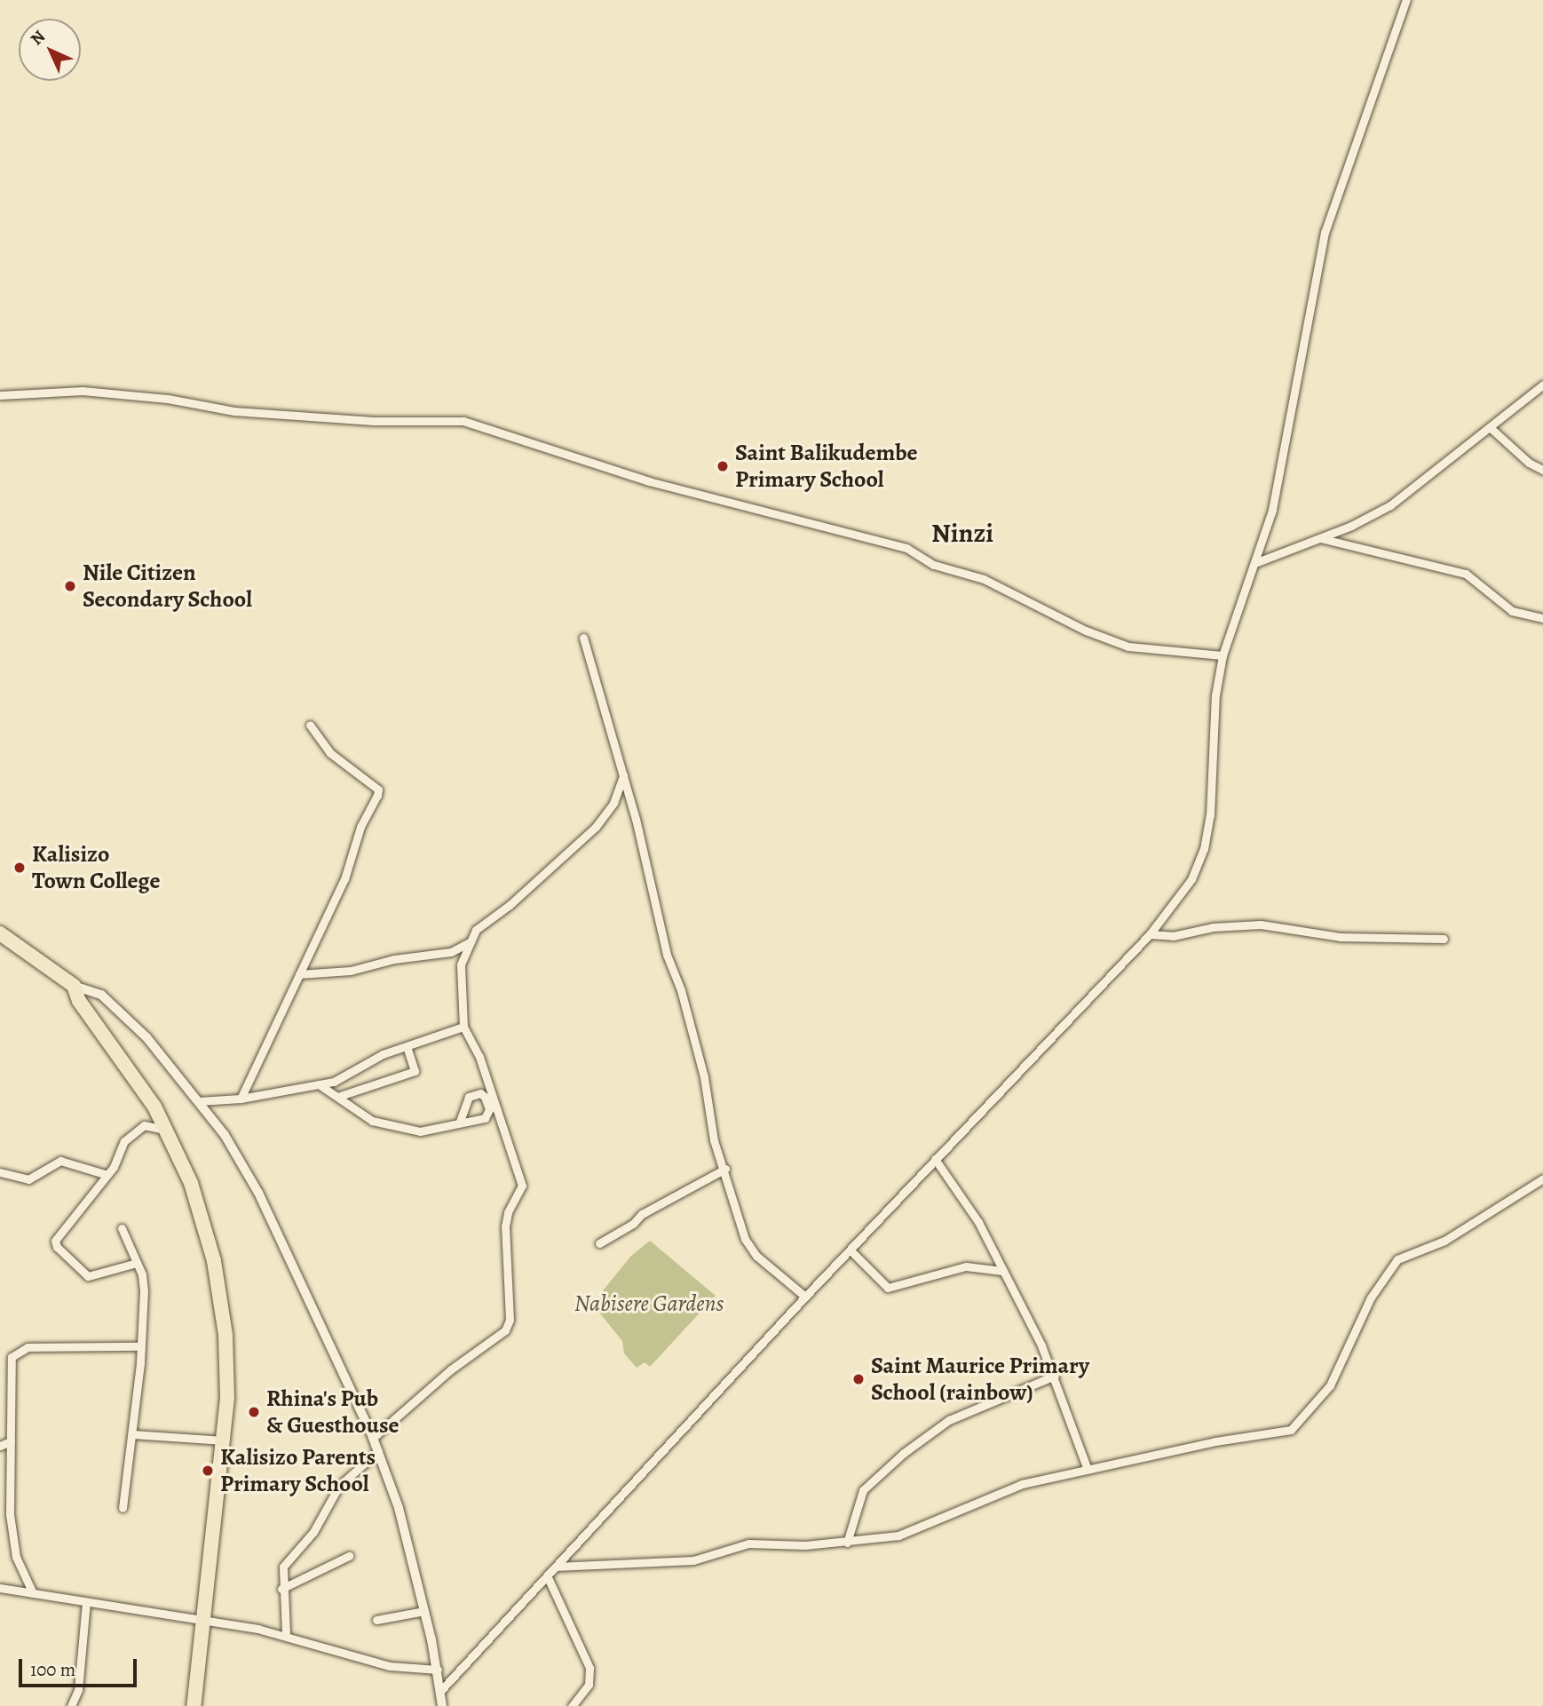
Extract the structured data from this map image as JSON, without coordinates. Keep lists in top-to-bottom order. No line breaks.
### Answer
{"districts":["Ninzi"],"parks":["Nabisere Gardens"],"places":["Saint Balikudembe Primary School","Nile Citizen Secondary School","Kalisizo Town College","Saint Maurice Primary School (rainbow)","Rhina's Pub & Guesthouse","Kalisizo Parents Primary School"],"scale_bar":"100 m","north":"top left"}
